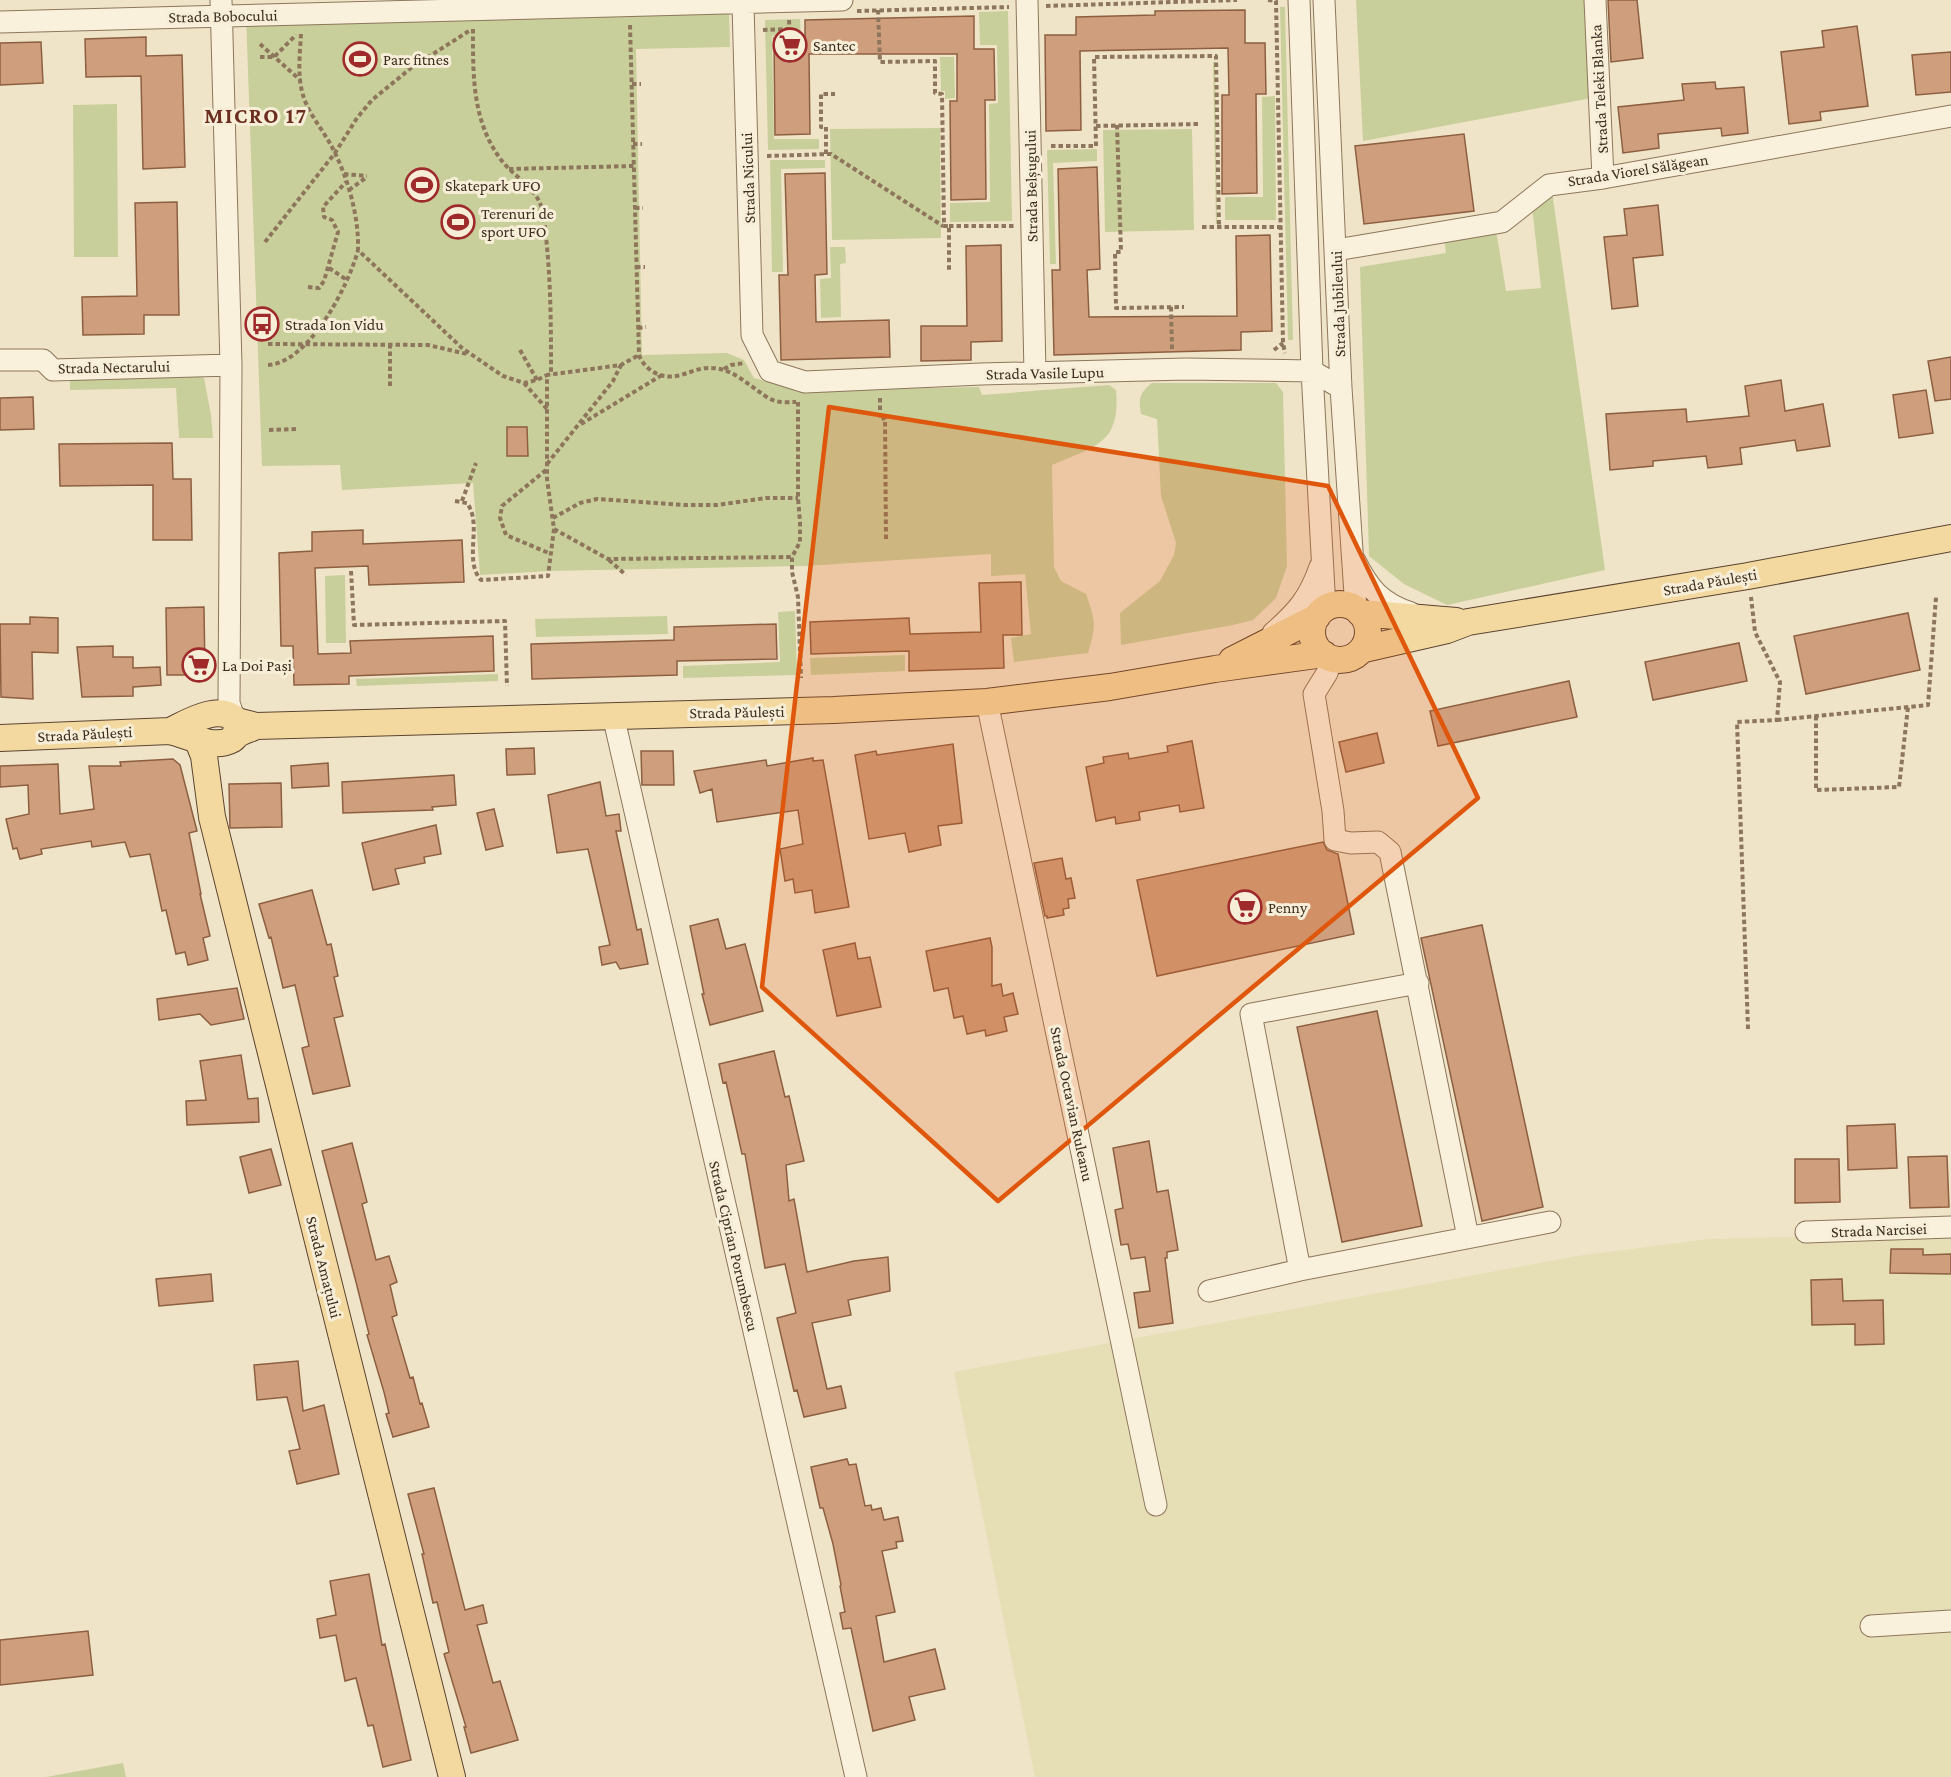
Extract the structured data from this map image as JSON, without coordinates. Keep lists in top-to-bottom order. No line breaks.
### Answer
{"streets":{"main road":["Strada Păulești","Strada Amațului"],"street":["Strada Bobocului","Strada Teleki Blanka","Strada Viorel Sălăgean","Strada Nicului","Strada Belșugului","Strada Jubileului","Strada Nectarului","Strada Vasile Lupu","Strada Octavian Ruleanu","Strada Narcisei","Strada Ciprian Porumbescu"]},"crossings":[["Strada Bobocului","Strada Nicului"],["Strada Teleki Blanka","Strada Viorel Sălăgean"],["Strada Viorel Sălăgean","Strada Jubileului"],["Strada Nicului","Strada Vasile Lupu"],["Strada Belșugului","Strada Vasile Lupu"],["Strada Jubileului","Strada Vasile Lupu"],["Strada Jubileului","Strada Păulești"],["Strada Păulești","Strada Octavian Ruleanu"],["Strada Păulești","Strada Ciprian Porumbescu"],["Strada Păulești","Strada Amațului"]],"districts":["MICRO 17"],"places":{"supermarket":["Santec","La Doi Pași","Penny"],"sports":["Parc fitnes","Skatepark UFO","Terenuri de sport UFO"],"bus stop":["Strada Ion Vidu"]}}
